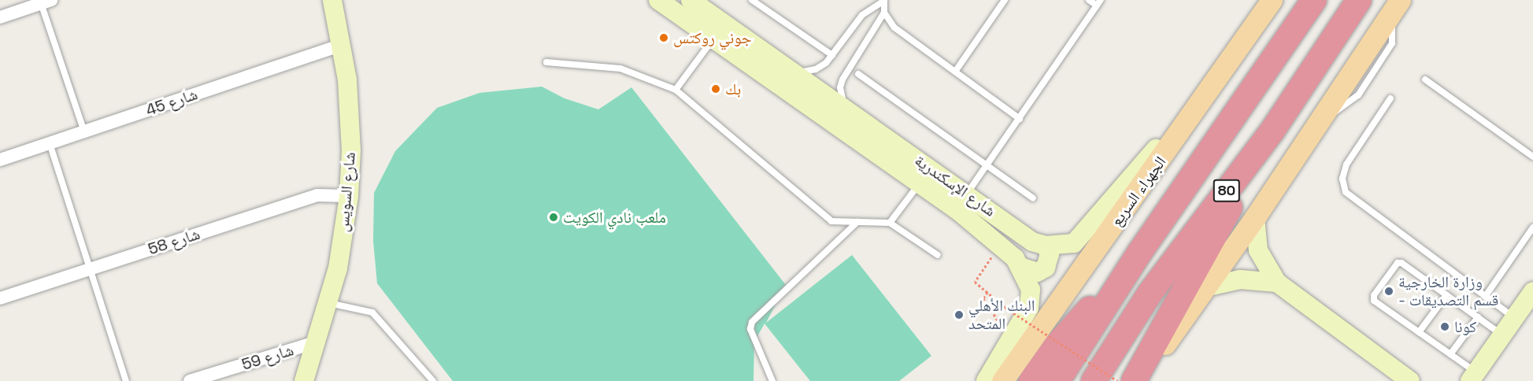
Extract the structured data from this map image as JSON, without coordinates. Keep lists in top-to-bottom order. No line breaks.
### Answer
{"streets":{"highway":["80"],"main road":["الجهراء السريع"],"street":["شارع 45","شارع الإسكندرية","شارع السويس","شارع 58","شارع 59"]},"crossings":[["شارع 45","شارع السويس"],["شارع السويس","شارع 58"],["شارع السويس","شارع 59"]],"places":["جوني روكتس","بك","ملعب نادي الكويت","وزارة الخارجية - قسم التصديقات","البنك الأهلي المتحد","كونا"]}
